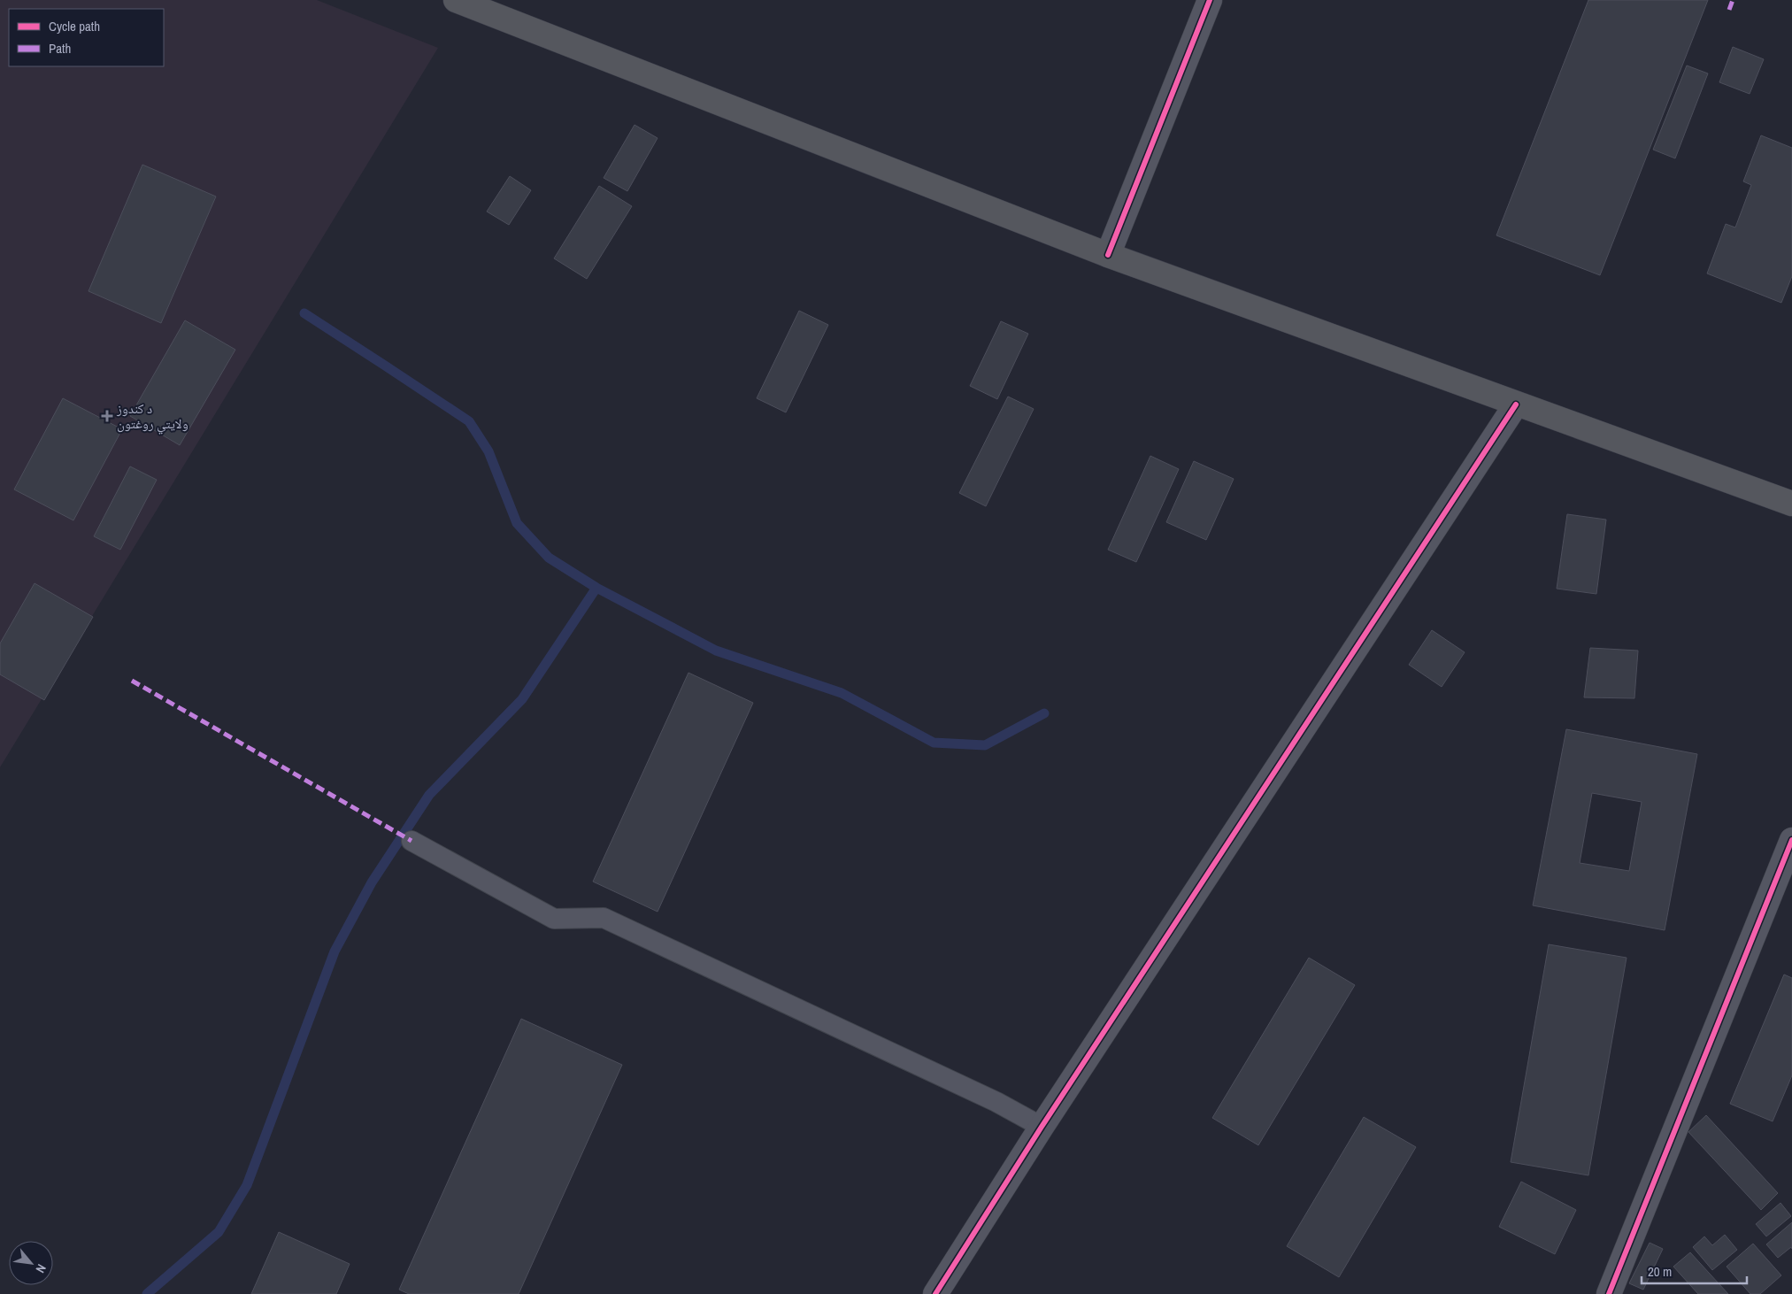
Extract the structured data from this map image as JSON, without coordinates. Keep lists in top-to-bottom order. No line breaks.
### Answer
{"places":{"health":["د کندوز ولایتي روغتون"]},"legend":["Cycle path","Path"],"scale_bar":"20 m","north":"bottom right"}
